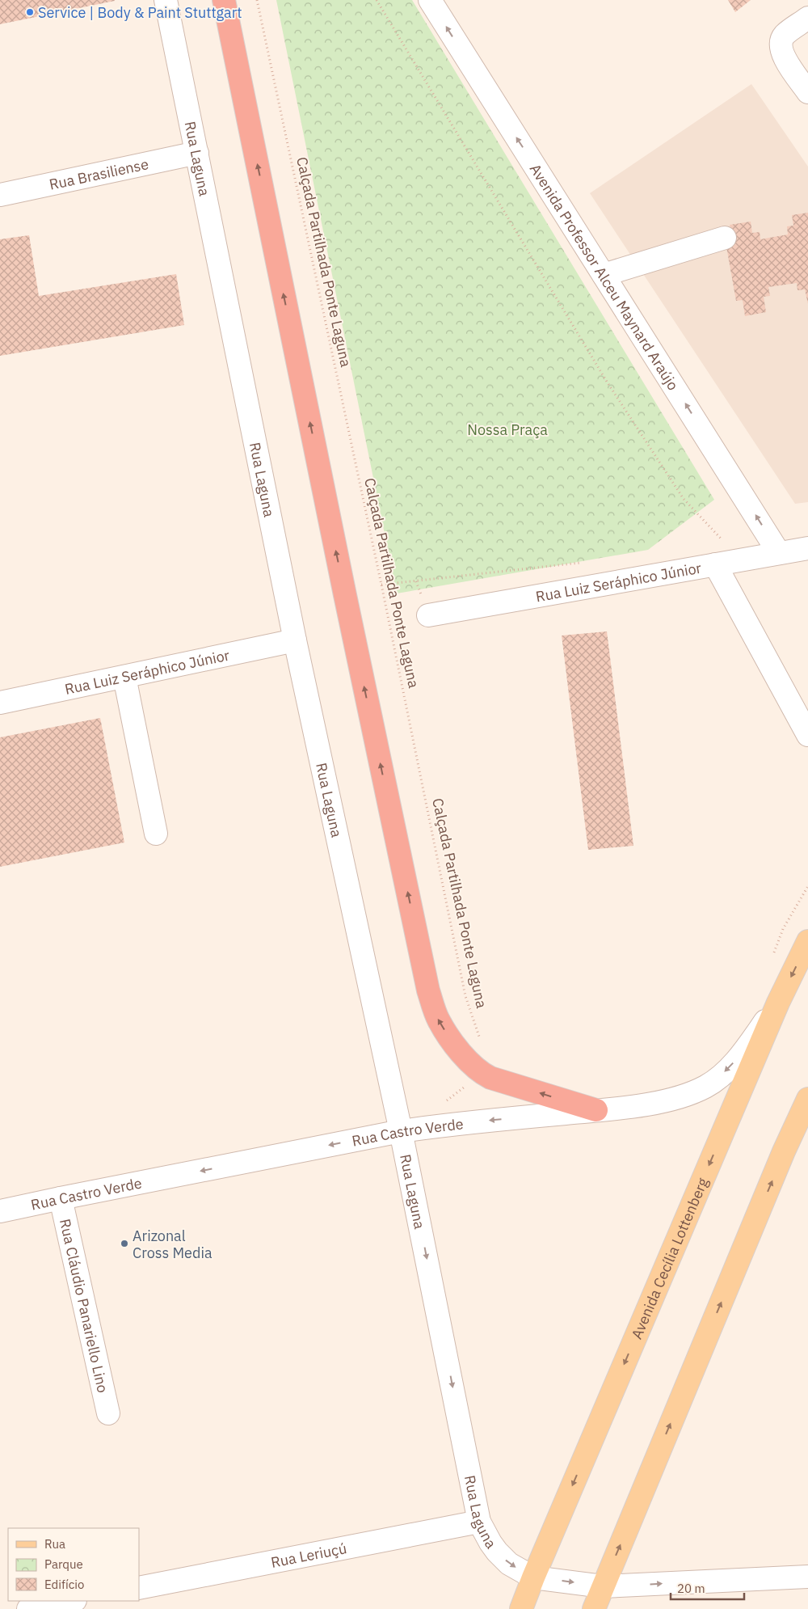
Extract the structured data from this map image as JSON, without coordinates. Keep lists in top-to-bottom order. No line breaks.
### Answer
{"streets":{"main road":["Avenida Cecília Lottenberg"],"street":["Rua Laguna","Rua Brasiliense","Avenida Professor Alceu Maynard Araújo","Rua Luiz Seráphico Júnior","Rua Castro Verde","Rua Cláudio Panariello Lino","Rua Leriuçú"],"path":["Calçada Partilhada Ponte Laguna"]},"crossings":[["Rua Laguna","Rua Brasiliense"],["Rua Laguna","Rua Luiz Seráphico Júnior"],["Rua Laguna","Rua Castro Verde"],["Rua Laguna","Avenida Cecília Lottenberg"],["Rua Laguna","Rua Leriuçú"],["Avenida Professor Alceu Maynard Araújo","Rua Luiz Seráphico Júnior"],["Rua Castro Verde","Avenida Cecília Lottenberg"],["Rua Castro Verde","Rua Cláudio Panariello Lino"]],"one_way":["Avenida Professor Alceu Maynard Araújo","Rua Castro Verde"],"parks":["Nossa Praça"],"places":["Service | Body & Paint Stuttgart","Arizonal Cross Media"],"legend":["Rua","Parque","Edifício"],"scale_bar":"20 m"}
